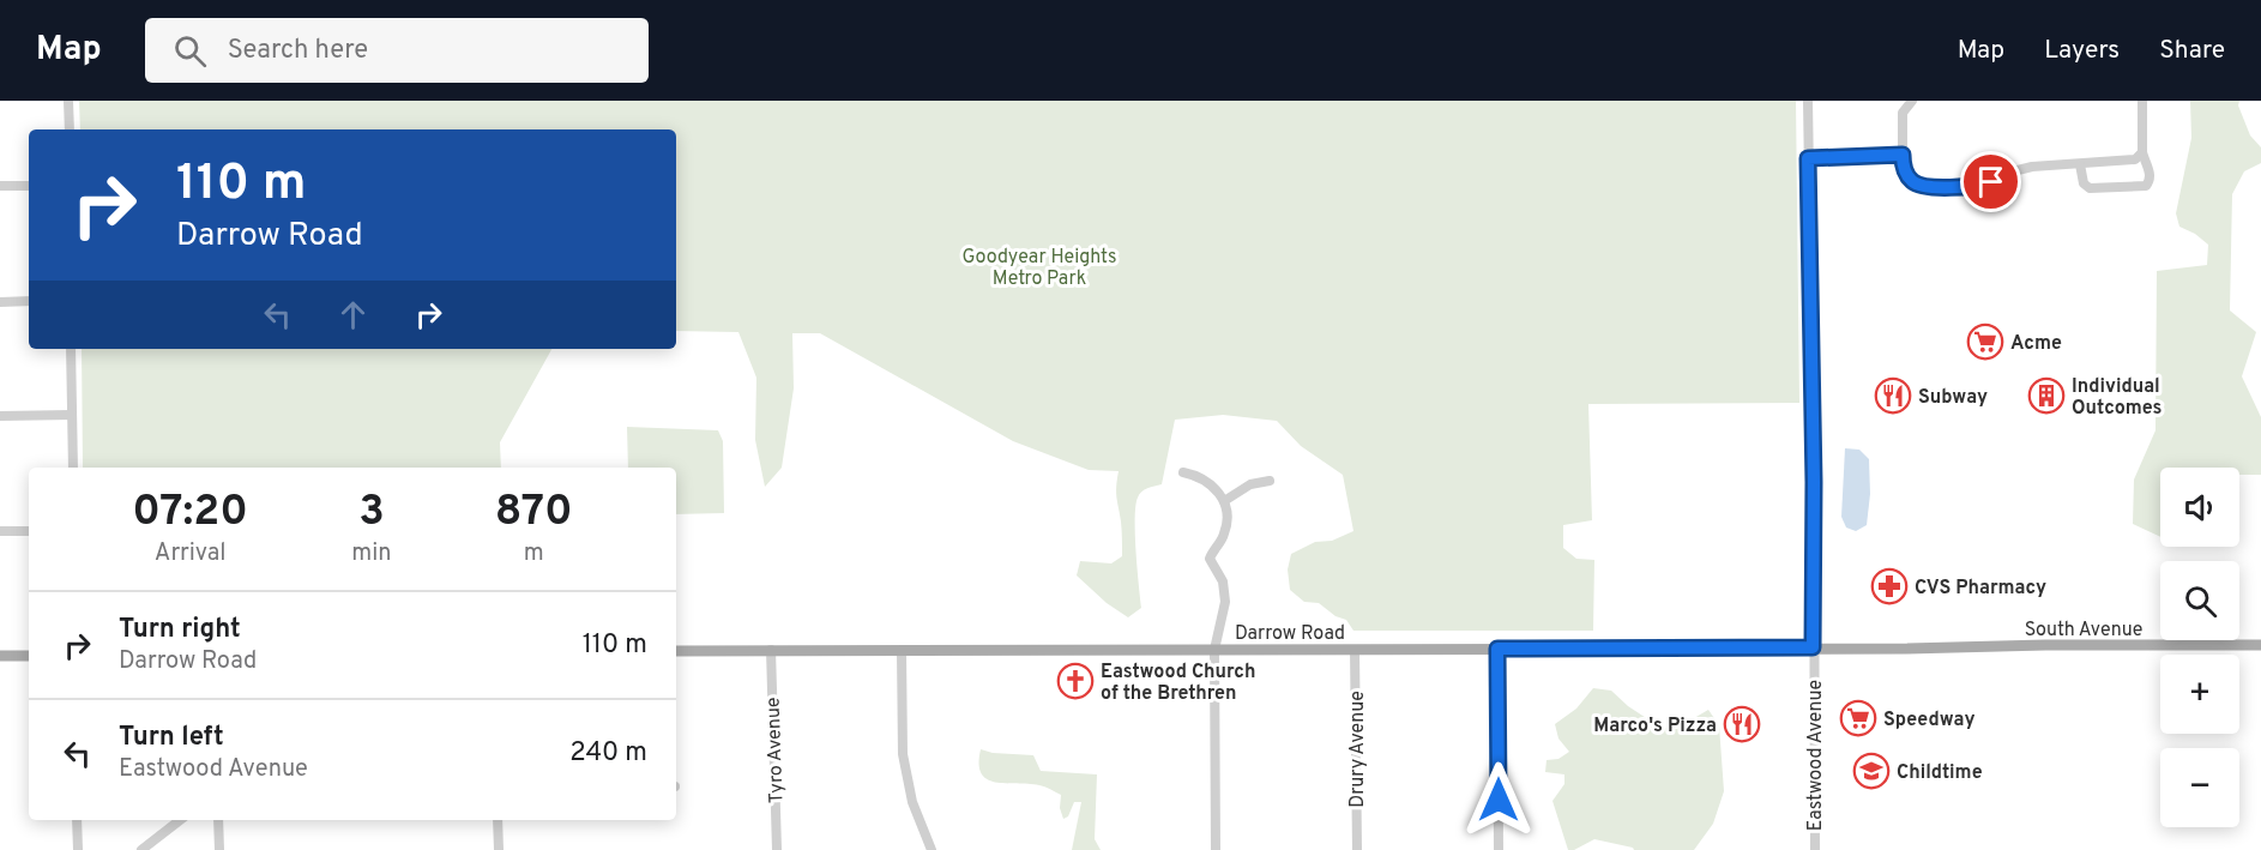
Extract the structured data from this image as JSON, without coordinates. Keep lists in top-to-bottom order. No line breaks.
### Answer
{"streets":{"main road":["South Avenue","Darrow Road"],"street":["Drury Avenue","Tyro Avenue","Eastwood Avenue"]},"crossings":[["South Avenue","Darrow Road"],["Darrow Road","Drury Avenue"],["Darrow Road","Tyro Avenue"],["Darrow Road","Eastwood Avenue"]],"parks":["Goodyear Heights Metro Park"],"places":{"supermarket":["Acme","Speedway"],"restaurant":["Subway","Marco's Pizza"],"building":["Individual Outcomes"],"pharmacy":["CVS Pharmacy"],"church":["Eastwood Church of the Brethren"],"school or university":["Childtime"]},"page":{"header":"Map","search":"Search here","nav":["Map","Layers","Share"],"turn":["110 m","Darrow Road"],"map_buttons":["+","−"],"eta":["07:20","Arrival","3","min","870","m"],"list":[{"name":"Turn right","note":"Darrow Road","value":"110 m"},{"name":"Turn left","note":"Eastwood Avenue","value":"240 m"}]}}
